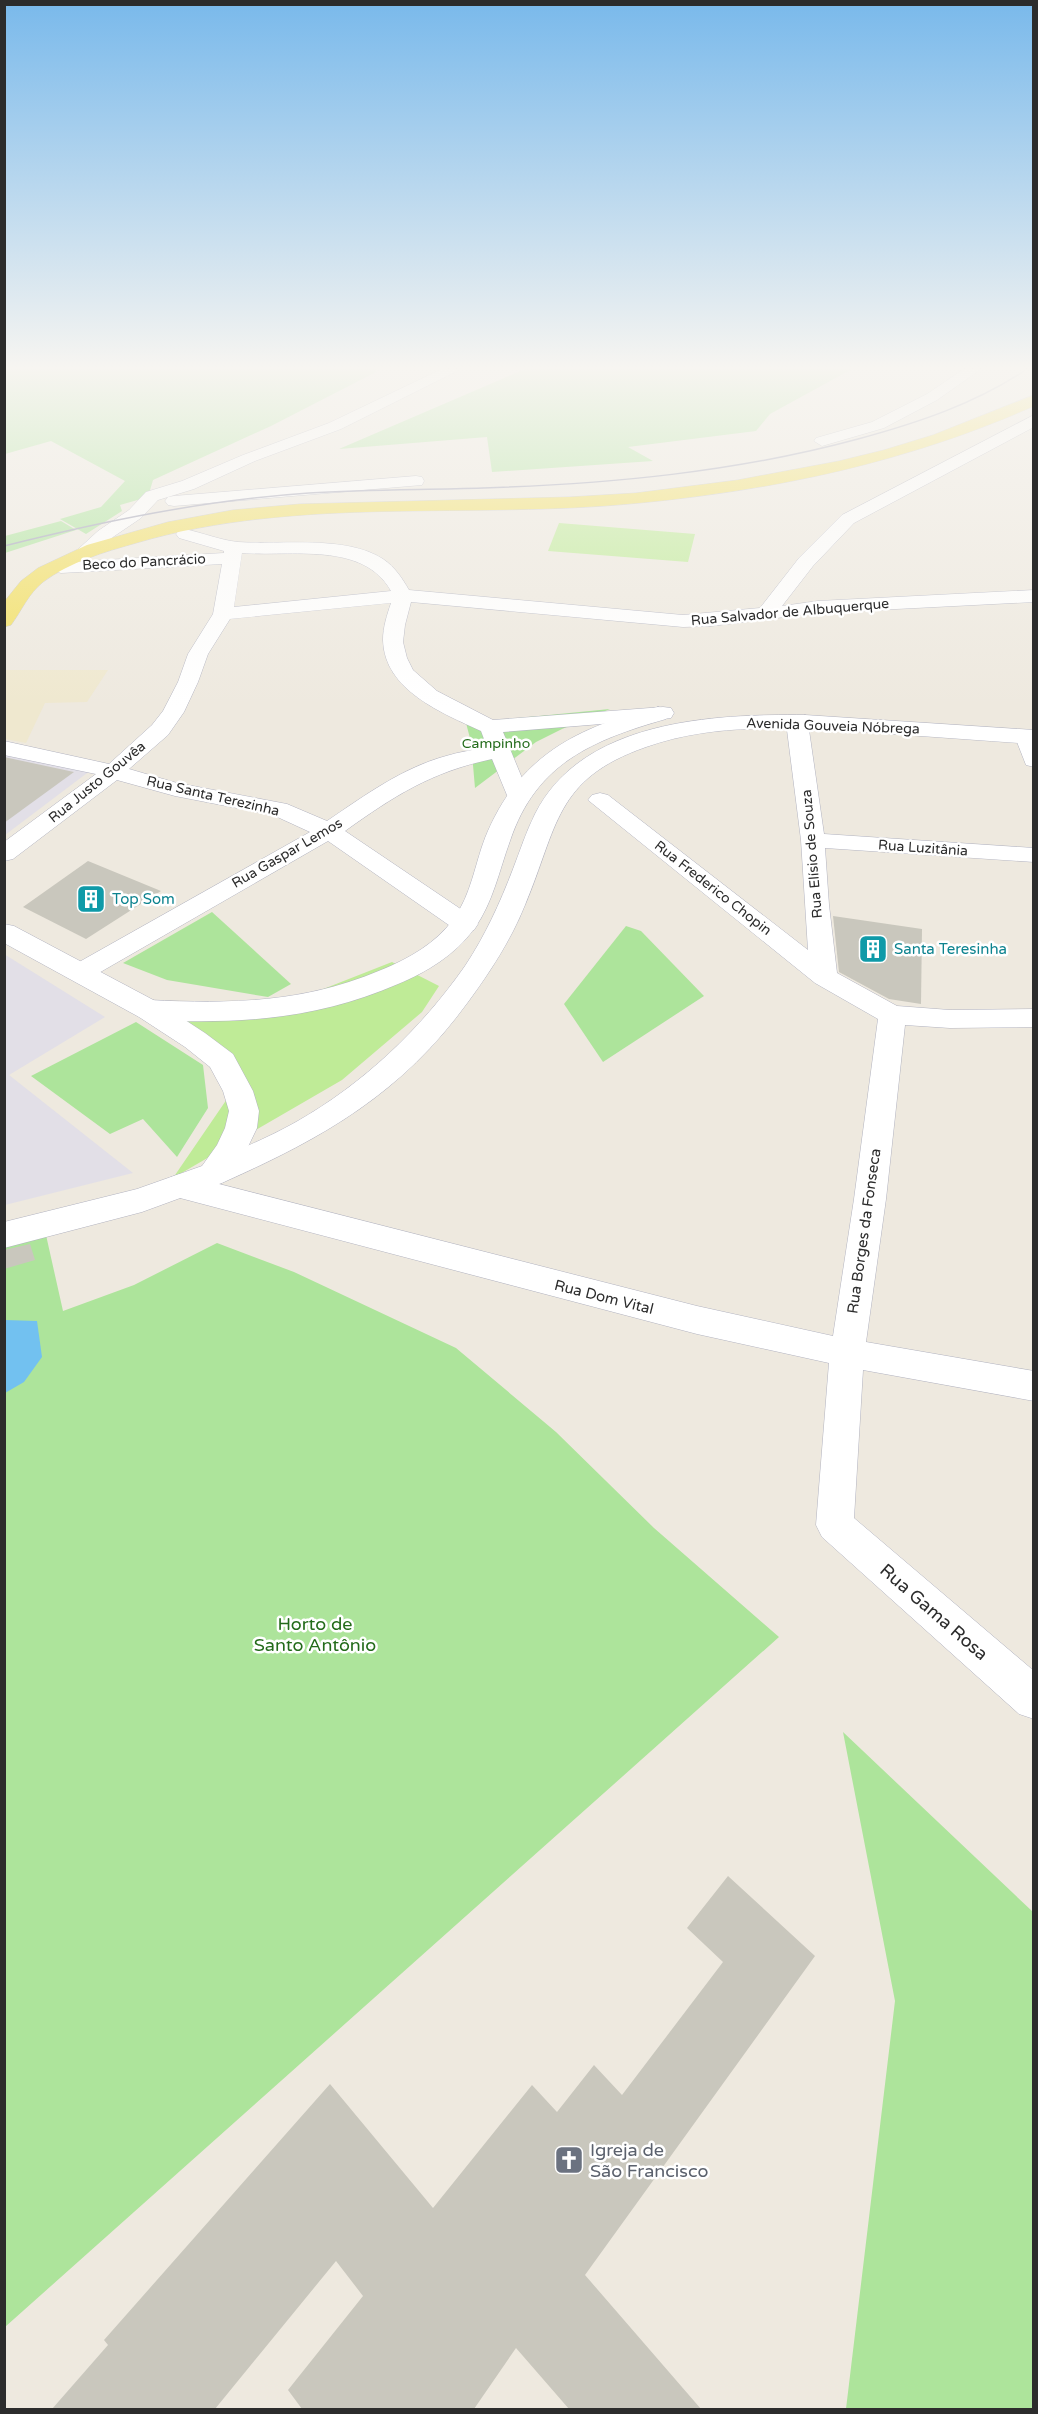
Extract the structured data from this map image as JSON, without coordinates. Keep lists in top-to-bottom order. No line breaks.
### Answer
{"streets":{"street":["Beco do Pancrácio","Rua Salvador de Albuquerque","Avenida Gouveia Nóbrega","Rua Justo Gouvêa","Rua Santa Terezinha","Rua Luzitânia","Rua Gaspar Lemos","Rua Elísio de Souza","Rua Frederico Chopin","Rua Borges da Fonseca","Rua Dom Vital","Rua Gama Rosa"]},"crossings":[["Beco do Pancrácio","Rua Justo Gouvêa"],["Rua Salvador de Albuquerque","Rua Justo Gouvêa"],["Avenida Gouveia Nóbrega","Rua Santa Terezinha"],["Avenida Gouveia Nóbrega","Rua Dom Vital"],["Rua Justo Gouvêa","Rua Santa Terezinha"],["Rua Santa Terezinha","Rua Gaspar Lemos"],["Rua Luzitânia","Rua Elísio de Souza"],["Rua Elísio de Souza","Rua Frederico Chopin"],["Rua Borges da Fonseca","Rua Dom Vital"],["Rua Borges da Fonseca","Rua Gama Rosa"]],"parks":["Campinho","Horto de Santo Antônio"],"places":{"building":["Top Som","Santa Teresinha"],"church":["Igreja de São Francisco"]}}
